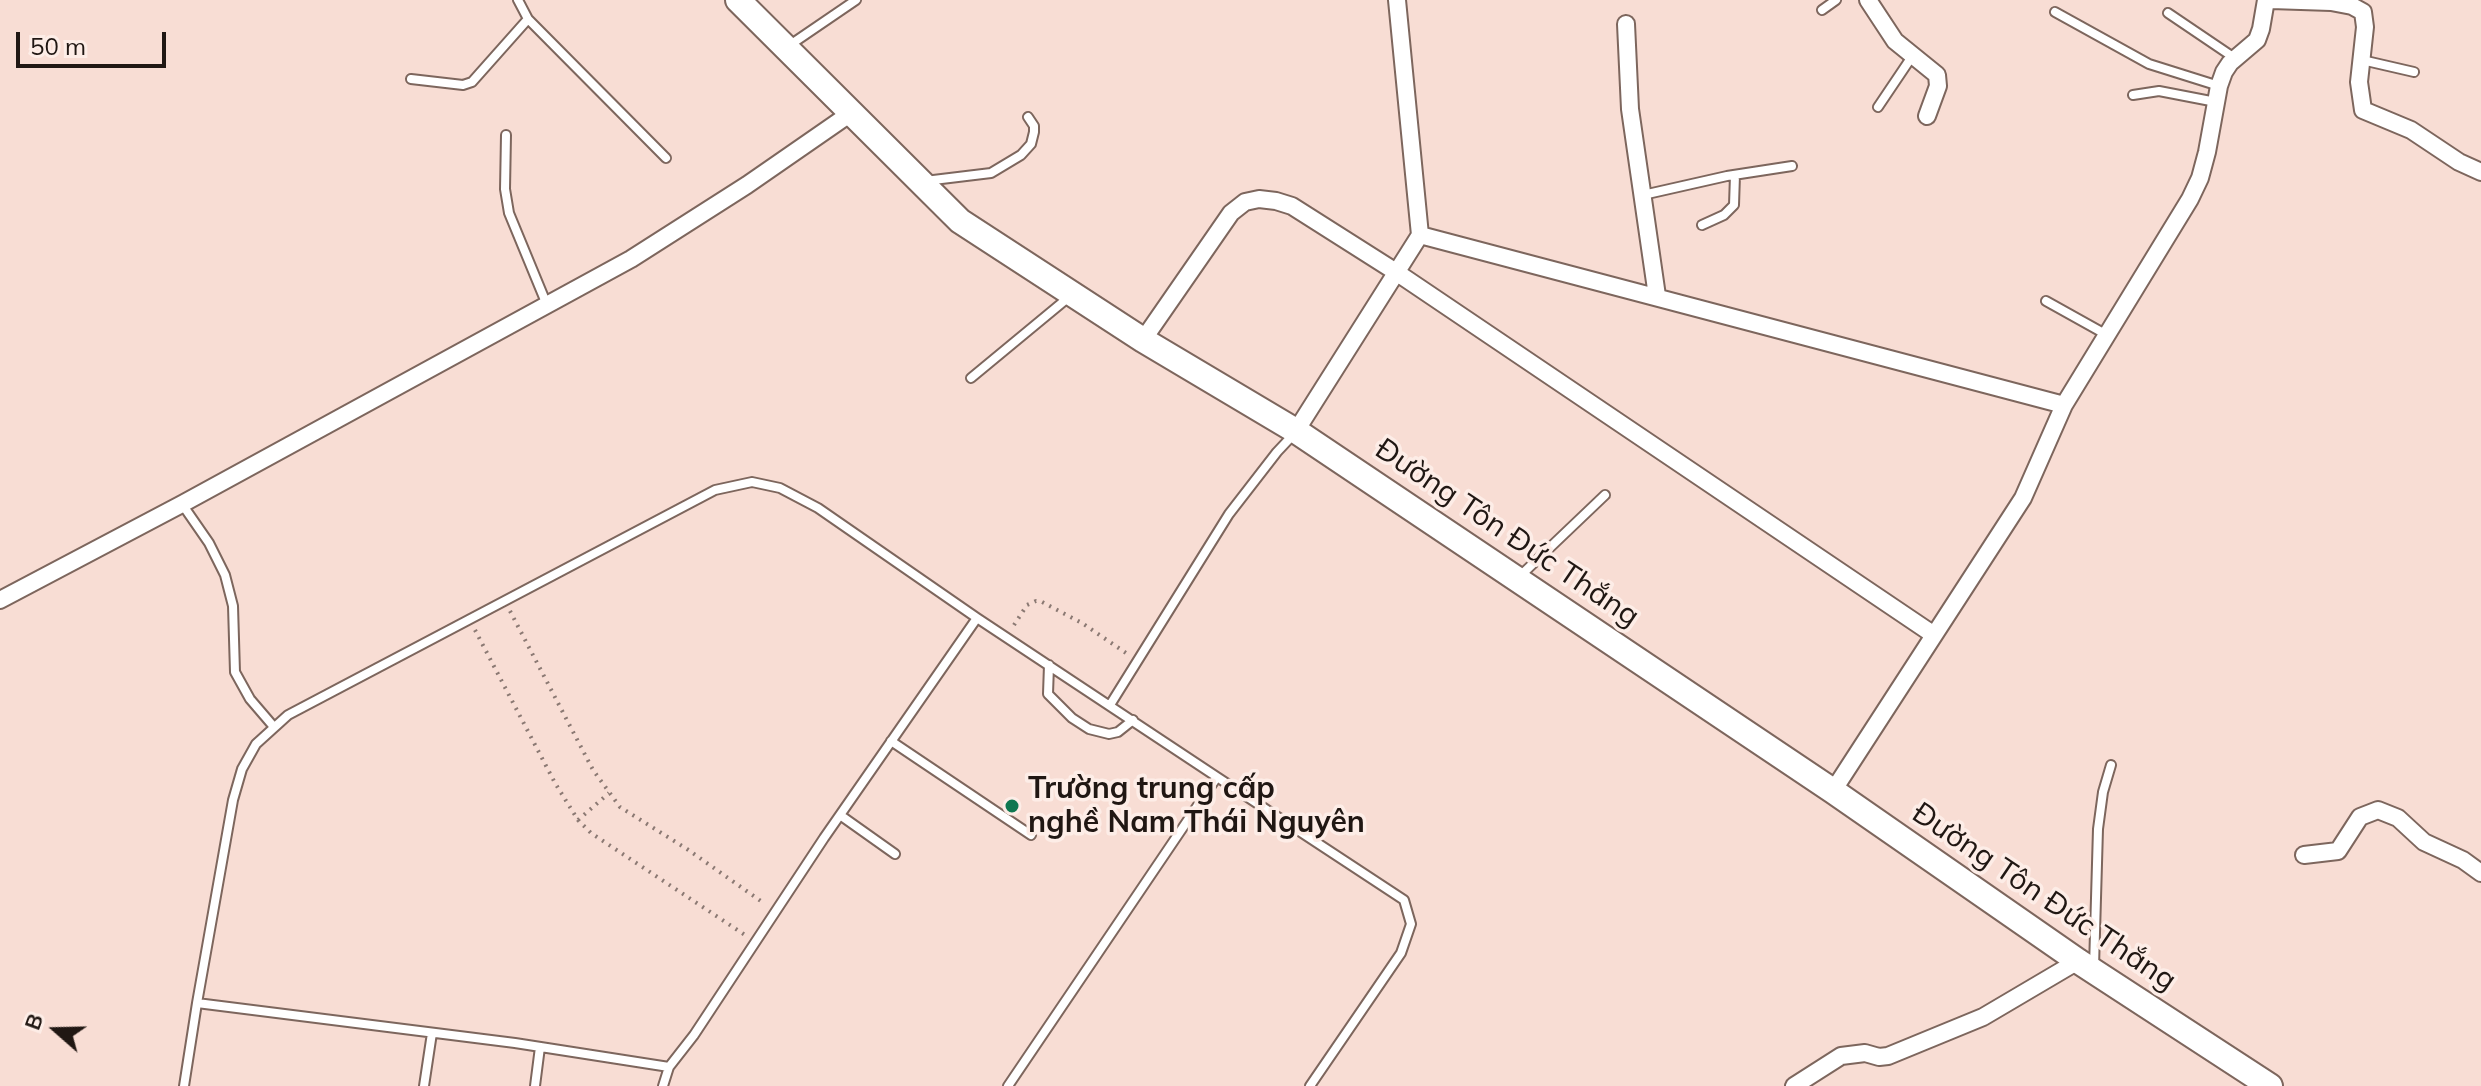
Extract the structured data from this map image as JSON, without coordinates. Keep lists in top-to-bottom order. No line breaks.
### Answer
{"streets":{"main road":["Đường Tôn Đức Thắng"]},"places":["Trường trung cấp nghề Nam Thái Nguyên"],"scale_bar":"50 m","north":"left"}
